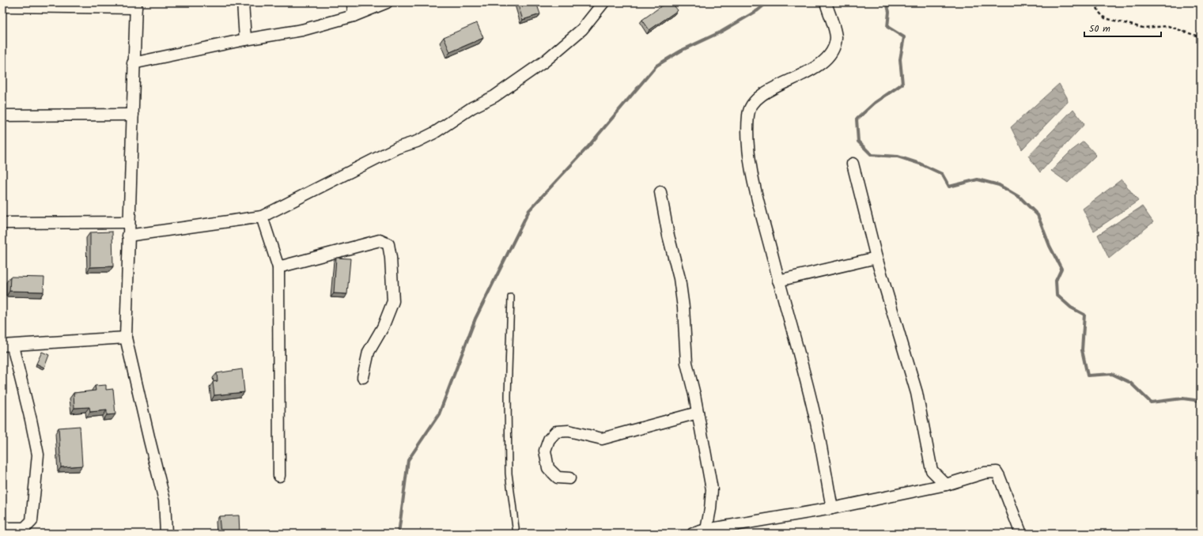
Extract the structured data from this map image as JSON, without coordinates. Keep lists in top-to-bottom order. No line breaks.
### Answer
{"scale_bar":"50 m"}
